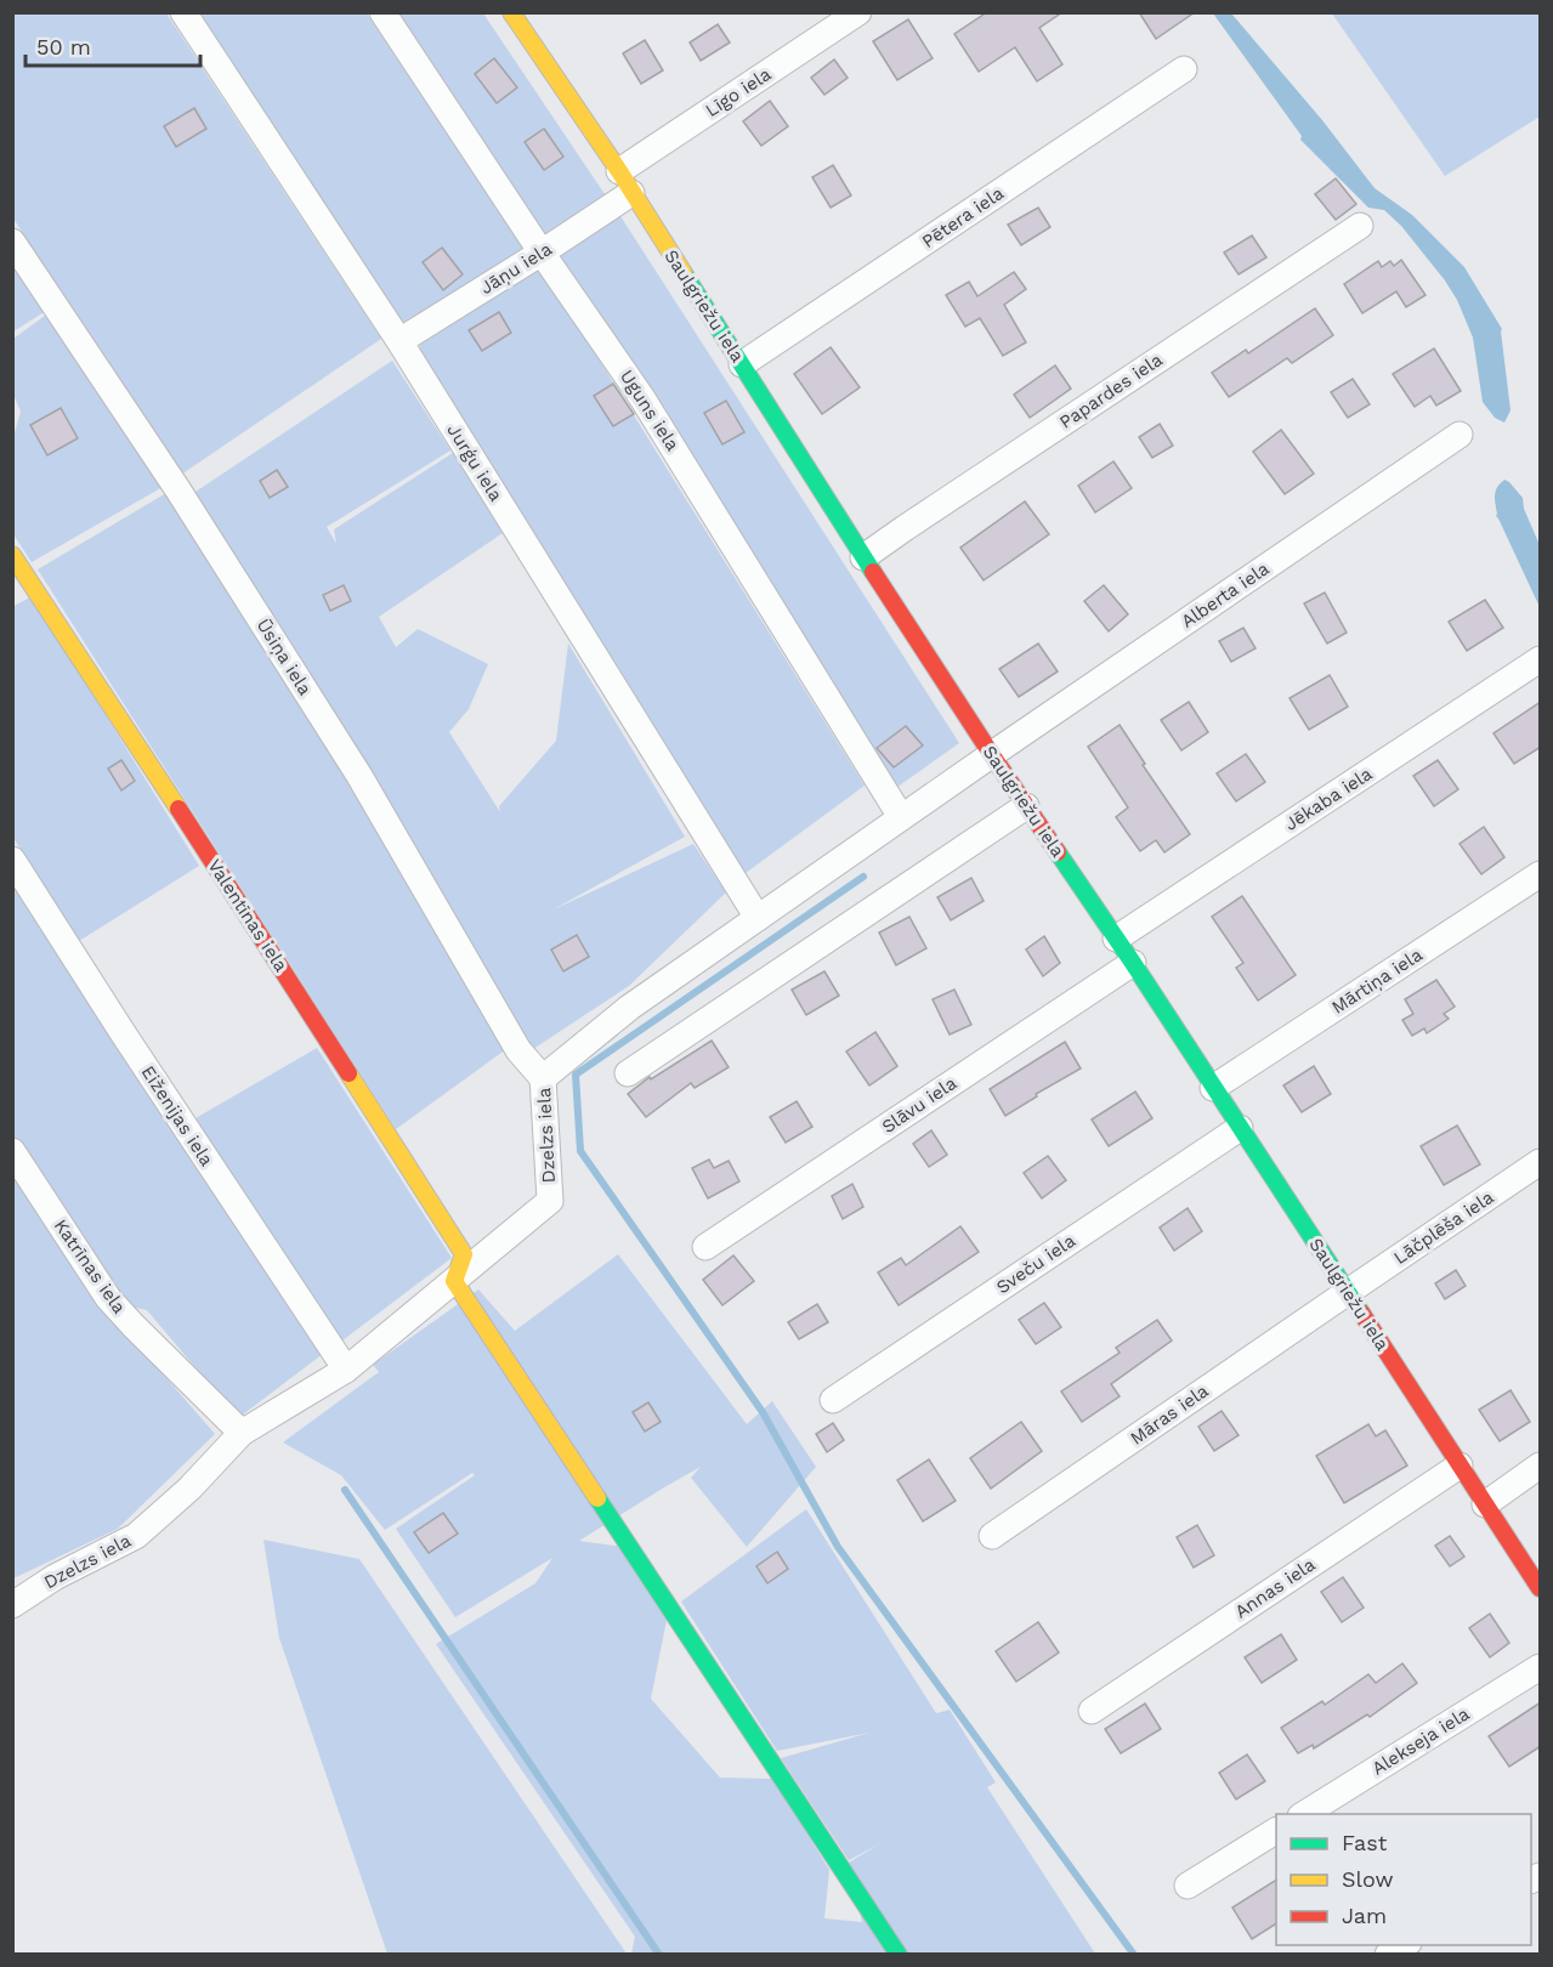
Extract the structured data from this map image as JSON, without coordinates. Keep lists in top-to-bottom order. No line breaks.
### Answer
{"streets":{"street":["Līgo iela","Pētera iela","Jāņu iela","Saulgriežu iela","Papardes iela","Uguns iela","Jurģu iela","Alberta iela","Ūsiņa iela","Jēkaba iela","Valentīnas iela","Mārtiņa iela","Slāvu iela","Eiženijas iela","Dzelzs iela","Lāčplēša iela","Sveču iela","Katrīnas iela","Māras iela","Annas iela","Alekseja iela"]},"crossings":[["Līgo iela","Jāņu iela"],["Līgo iela","Saulgriežu iela"],["Pētera iela","Saulgriežu iela"],["Jāņu iela","Saulgriežu iela"],["Jāņu iela","Uguns iela"],["Jāņu iela","Jurģu iela"],["Saulgriežu iela","Papardes iela"],["Saulgriežu iela","Alberta iela"],["Saulgriežu iela","Jēkaba iela"],["Saulgriežu iela","Mārtiņa iela"],["Saulgriežu iela","Slāvu iela"],["Saulgriežu iela","Dzelzs iela"],["Saulgriežu iela","Lāčplēša iela"],["Saulgriežu iela","Sveču iela"],["Saulgriežu iela","Māras iela"],["Saulgriežu iela","Annas iela"],["Uguns iela","Dzelzs iela"],["Jurģu iela","Dzelzs iela"],["Alberta iela","Dzelzs iela"],["Ūsiņa iela","Dzelzs iela"],["Valentīnas iela","Dzelzs iela"],["Eiženijas iela","Dzelzs iela"],["Dzelzs iela","Katrīnas iela"],["Lāčplēša iela","Māras iela"]],"legend":["Fast","Slow","Jam"],"scale_bar":"50 m"}
